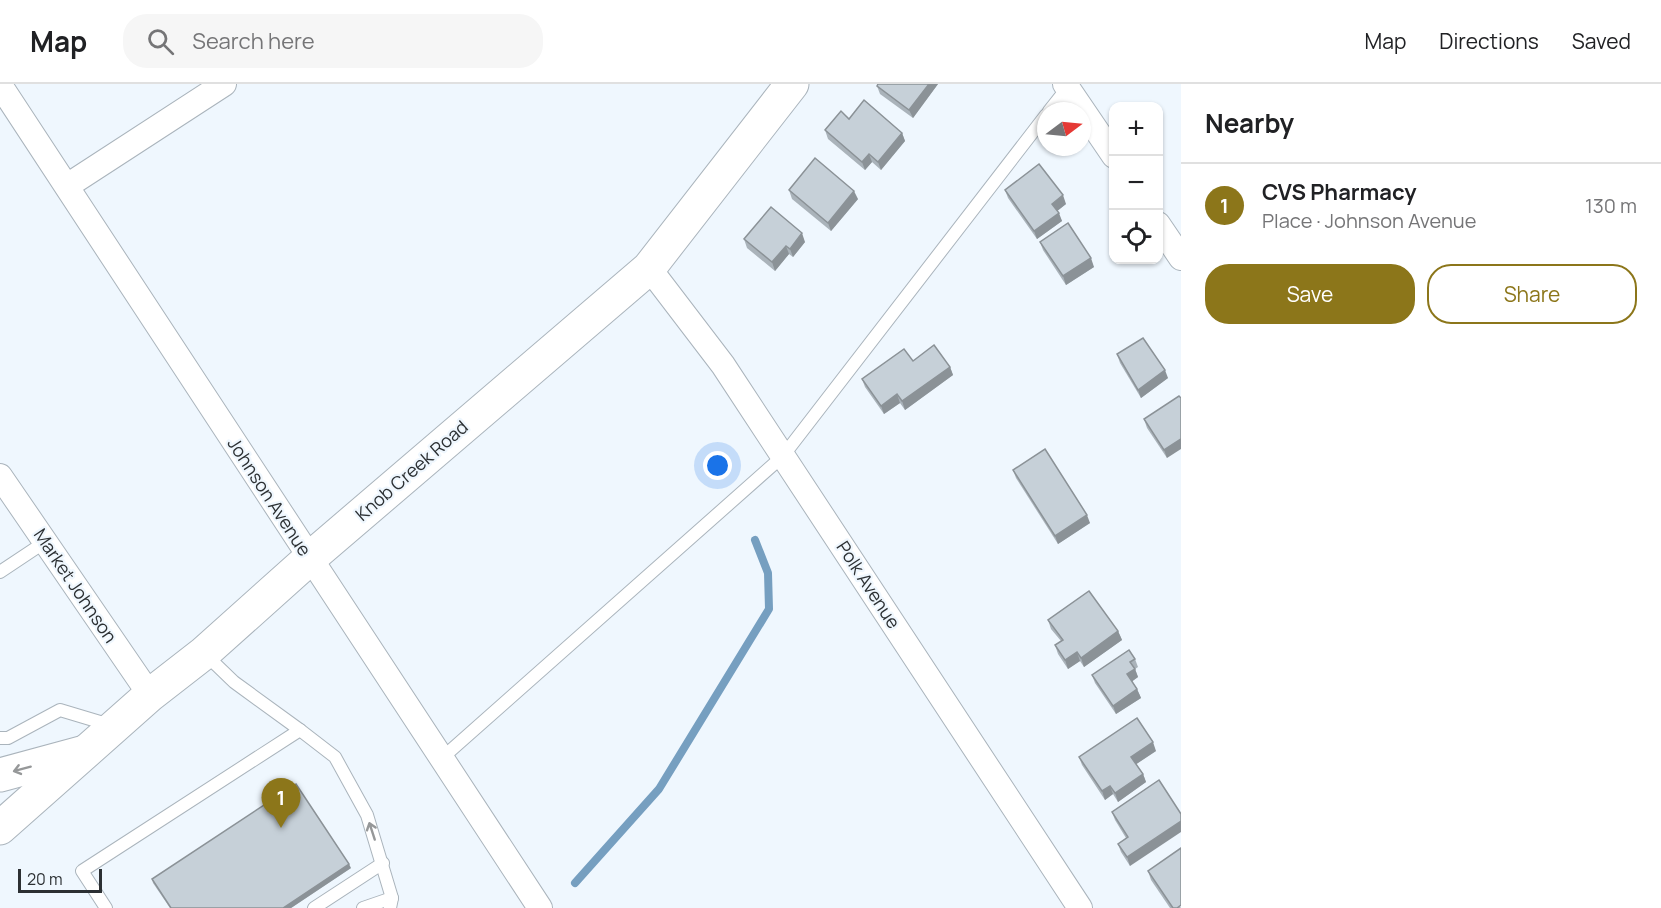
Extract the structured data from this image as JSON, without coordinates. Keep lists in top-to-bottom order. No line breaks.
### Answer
{"streets":{"main road":["Knob Creek Road"],"street":["Johnson Avenue","Polk Avenue","Market Johnson"]},"crossings":[["Knob Creek Road","Johnson Avenue"],["Knob Creek Road","Polk Avenue"],["Knob Creek Road","Market Johnson"]],"scale_bar":"20 m","north":"right","page":{"header":"Map","search":"Search here","nav":["Map","Directions","Saved"],"heading":"Nearby","map_buttons":["+","−"],"list":[{"mark":"1","name":"CVS Pharmacy","note":"Place · Johnson Avenue","value":"130 m"}],"buttons":["Save","Share"],"pins":"1","scale":"20 m"}}
